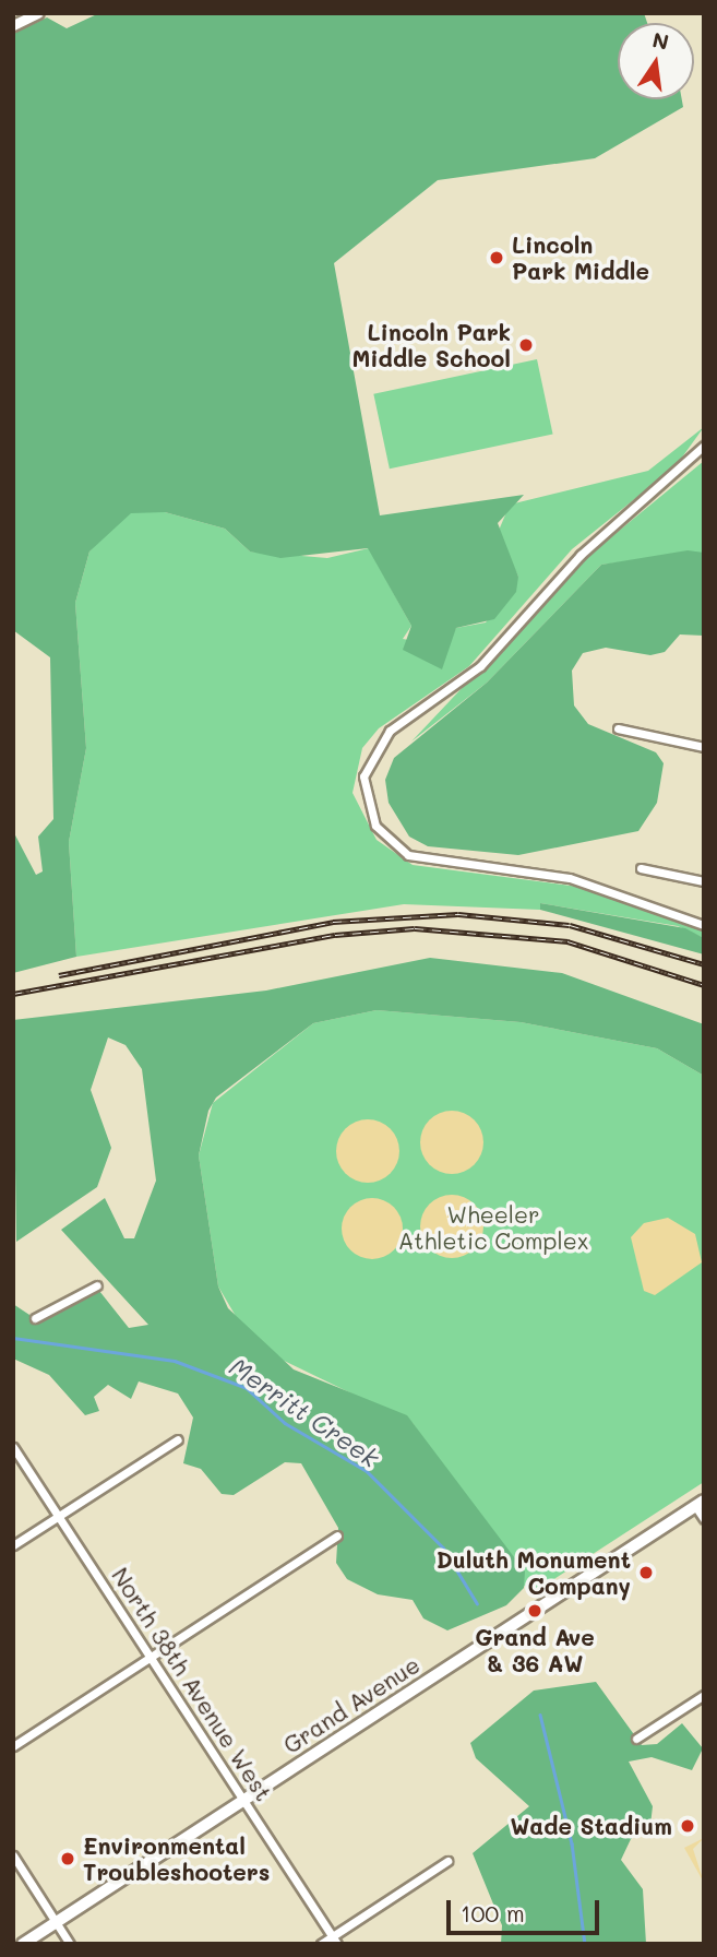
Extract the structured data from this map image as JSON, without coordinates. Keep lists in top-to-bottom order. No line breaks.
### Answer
{"streets":{"main road":["Grand Avenue"],"street":["North 38th Avenue West"]},"crossings":[["North 38th Avenue West","Grand Avenue"]],"water":["Merritt Creek"],"parks":["Wheeler Athletic Complex"],"places":["Lincoln Park Middle","Lincoln Park Middle School","Duluth Monument Company","Grand Ave & 36 AW","Wade Stadium","Environmental Troubleshooters"],"scale_bar":"100 m","north":"top"}
